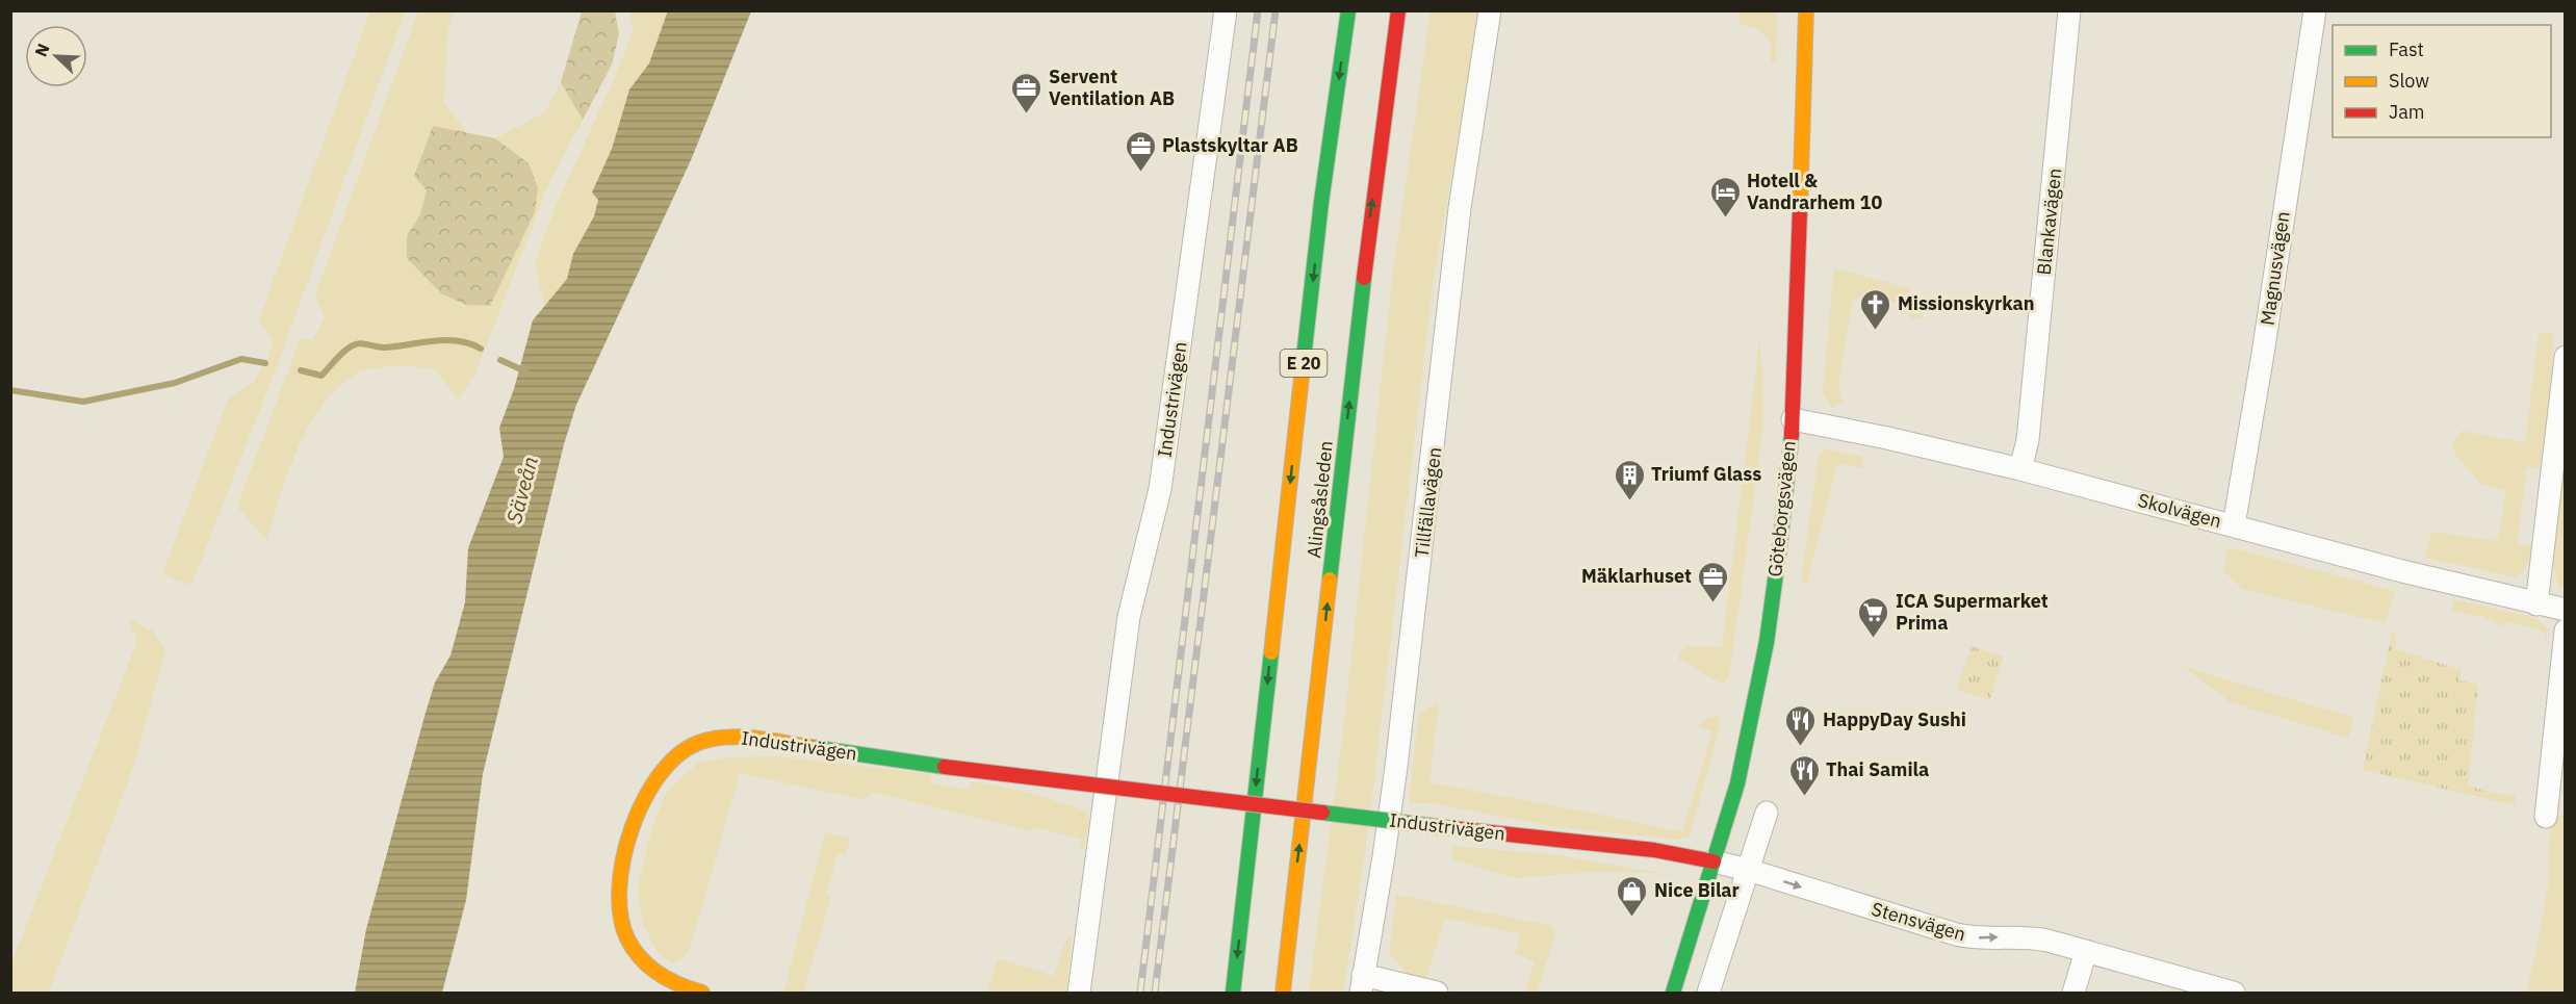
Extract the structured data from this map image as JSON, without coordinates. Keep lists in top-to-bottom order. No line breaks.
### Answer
{"streets":{"main road":["E 20","Industrivägen","Alingsåsleden","Göteborgsvägen"],"street":["Blankavägen","Magnusvägen","Tillfällavägen","Skolvägen","Stensvägen"]},"crossings":[["Blankavägen","Skolvägen"],["Magnusvägen","Skolvägen"],["Industrivägen","Göteborgsvägen"],["Industrivägen","Stensvägen"],["Göteborgsvägen","Skolvägen"],["Göteborgsvägen","Stensvägen"]],"one_way":["Stensvägen"],"water":["Säveån"],"places":{"office":["Servent Ventilation AB","Plastskyltar AB","Mäklarhuset"],"hotel":["Hotell & Vandrarhem 10"],"church":["Missionskyrkan"],"building":["Triumf Glass"],"supermarket":["ICA Supermarket Prima"],"restaurant":["HappyDay Sushi","Thai Samila"],"shop":["Nice Bilar"]},"legend":["Fast","Slow","Jam"],"north":"top left"}
